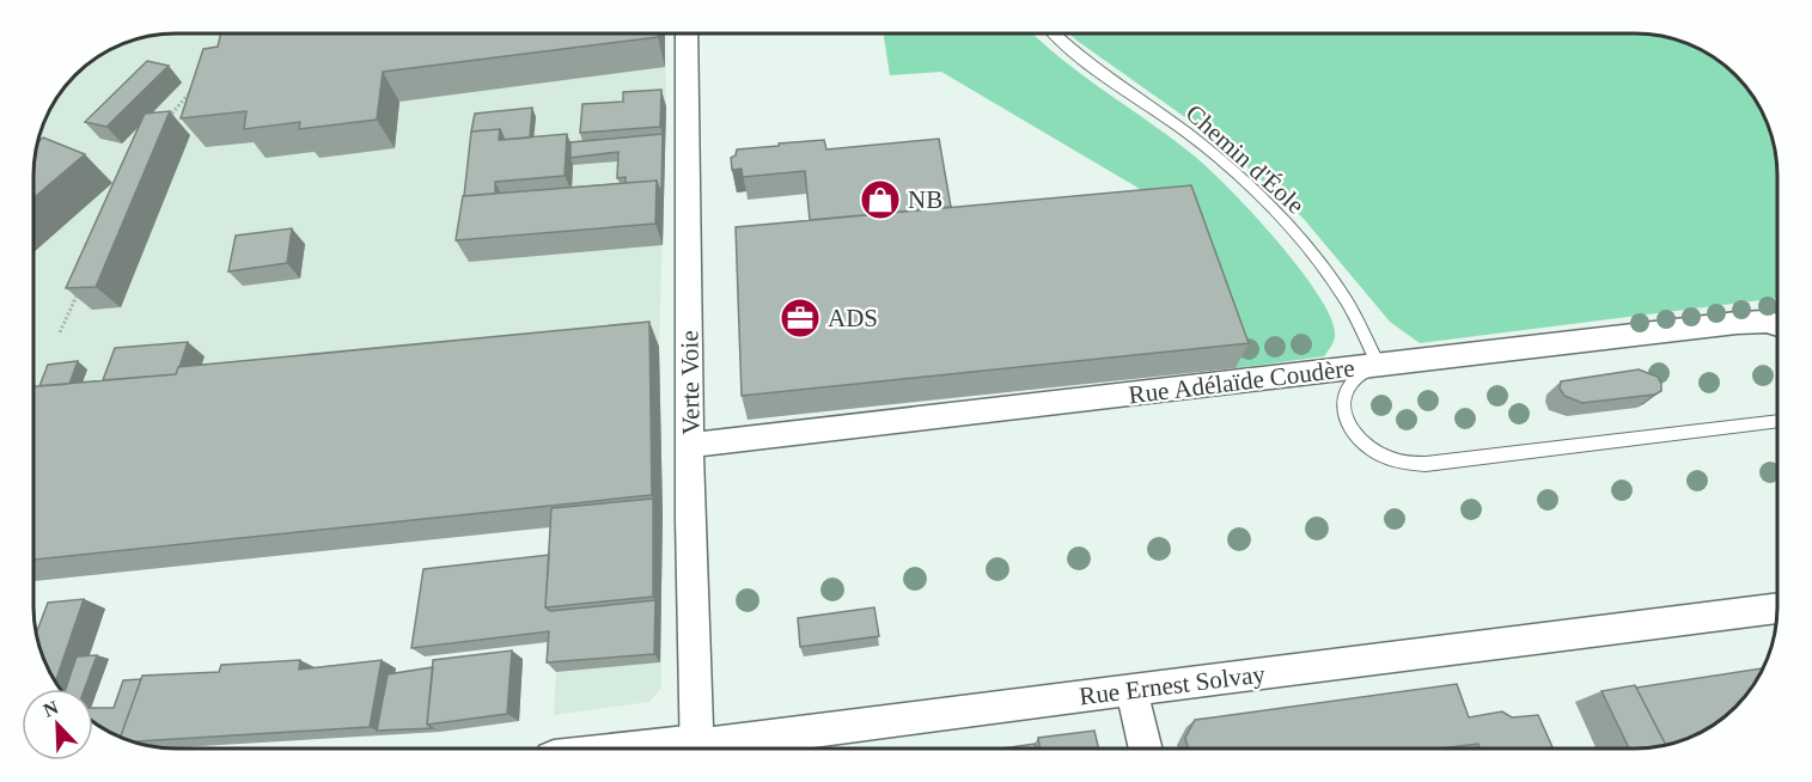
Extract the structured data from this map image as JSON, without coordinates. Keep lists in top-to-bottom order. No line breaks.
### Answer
{"streets":{"street":["Rue Adélaïde Coudère","Verte Voie","Rue Ernest Solvay"],"lane":["Chemin d'Éole"]},"crossings":[["Chemin d'Éole","Rue Adélaïde Coudère"],["Rue Adélaïde Coudère","Verte Voie"]],"places":{"shop":["NB"],"office":["ADS"]},"north":"top left"}
